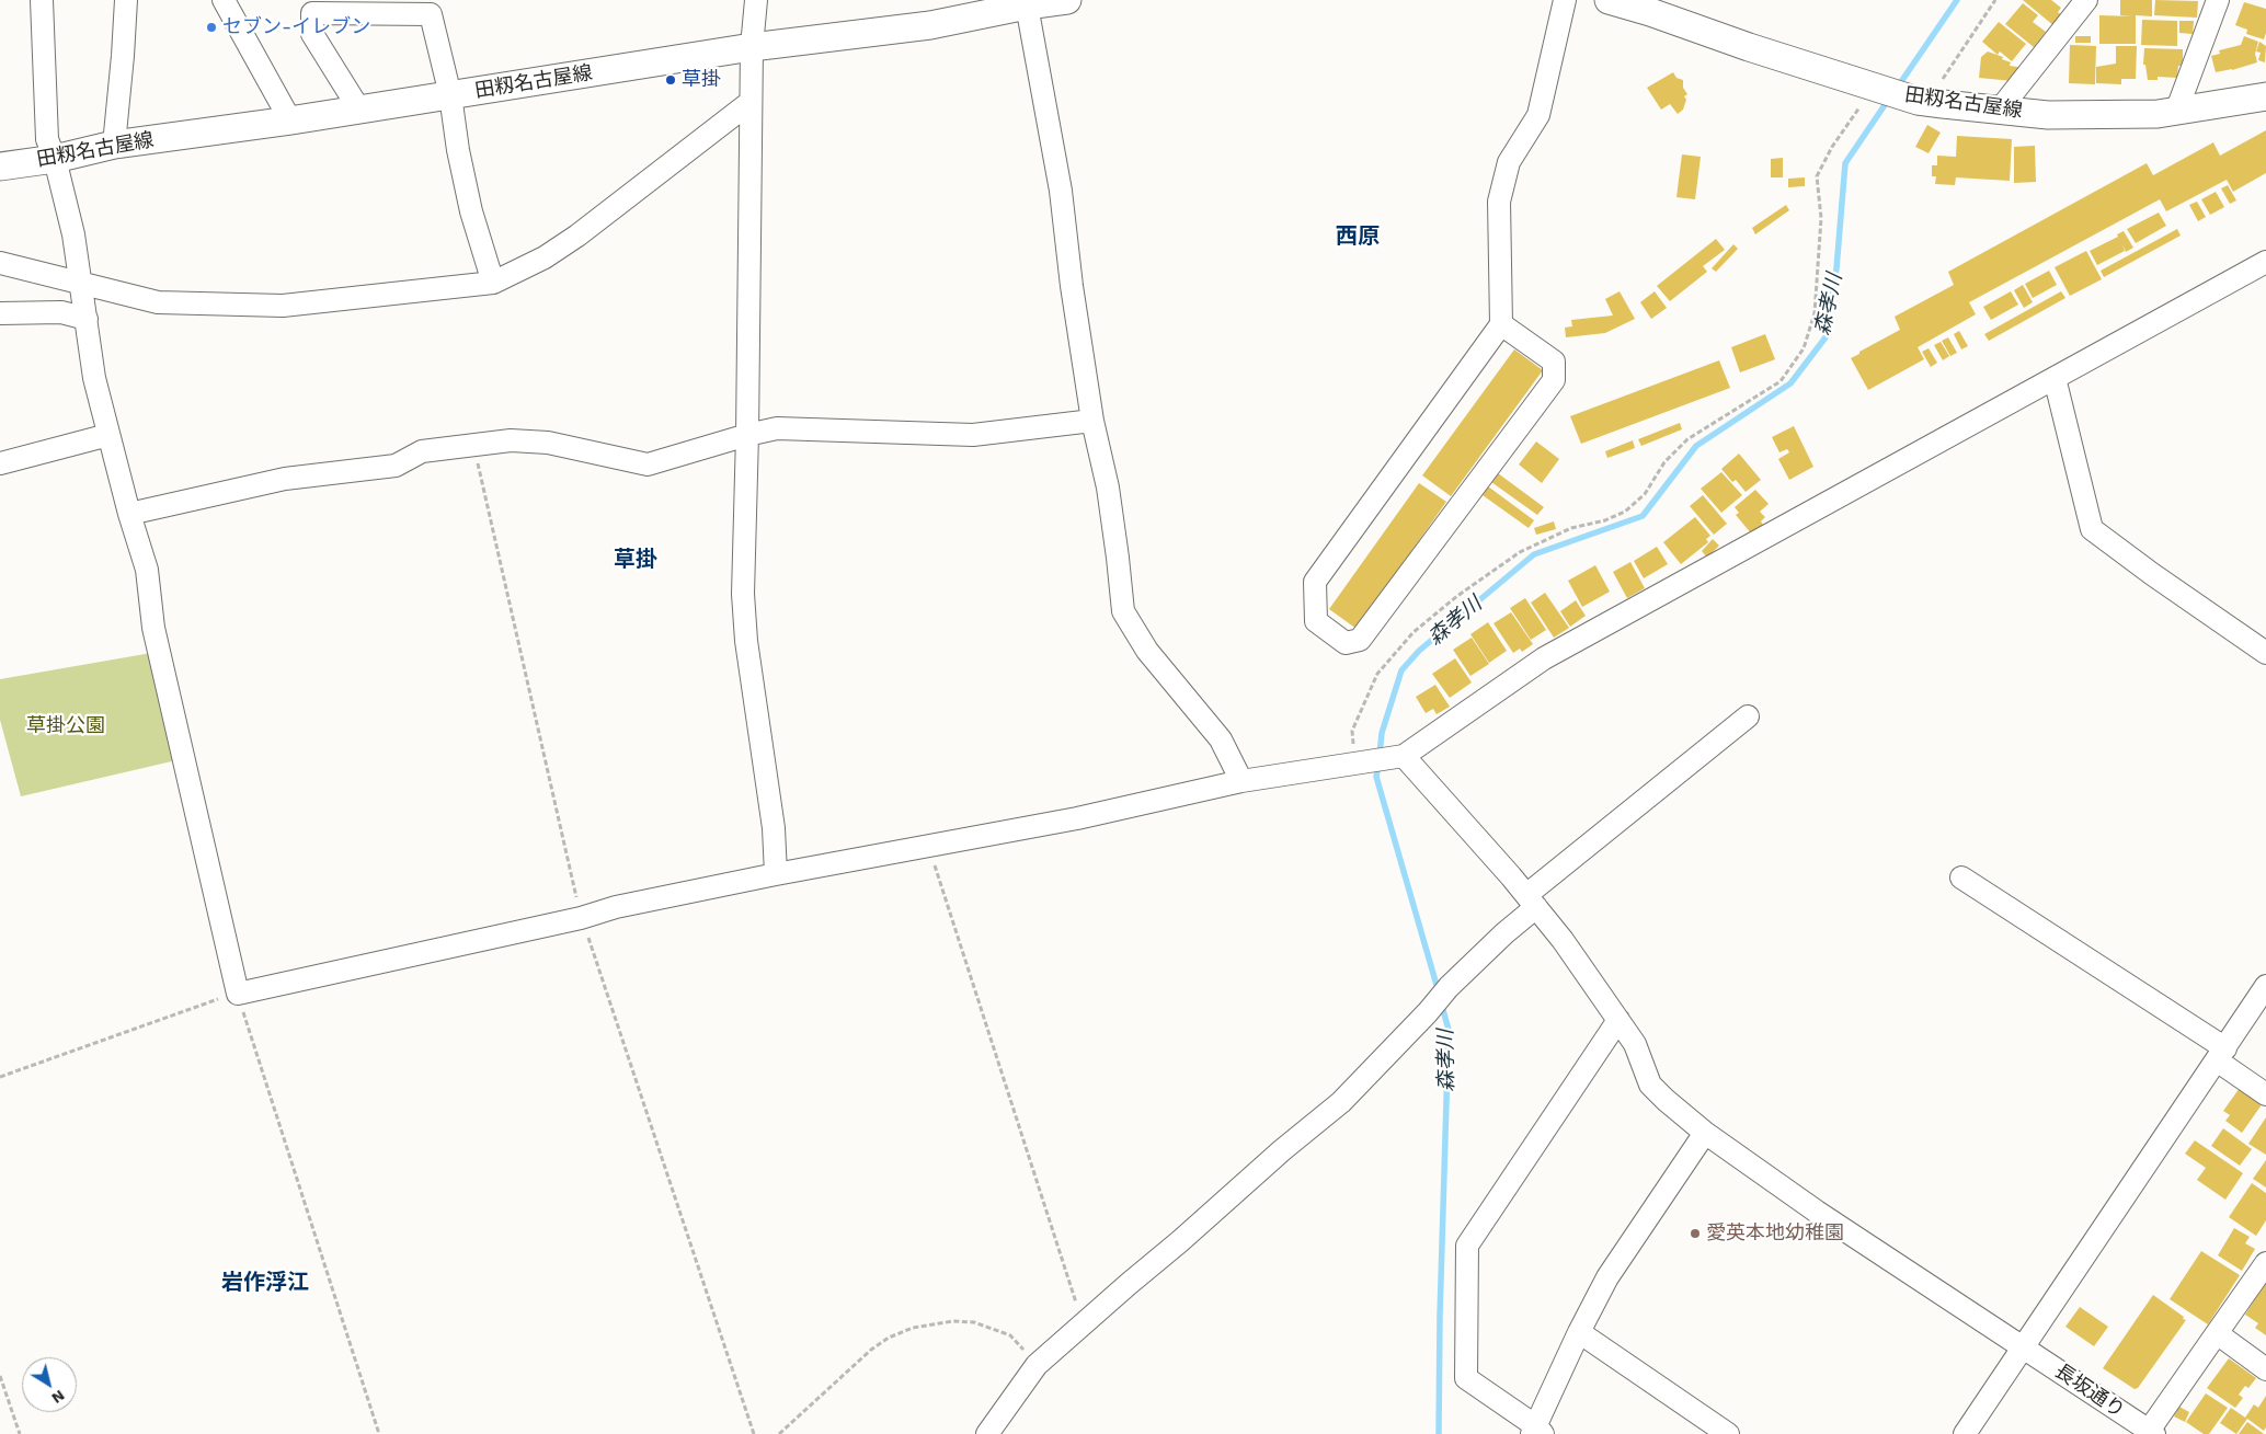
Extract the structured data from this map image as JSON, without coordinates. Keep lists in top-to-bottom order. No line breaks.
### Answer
{"streets":{"main road":["田籾名古屋線"],"street":["長坂通り"]},"districts":["西原","草掛","岩作浮江"],"water":["森孝川"],"parks":["草掛公園"],"places":["セブン-イレブン","草掛","愛英本地幼稚園"],"north":"bottom right"}
